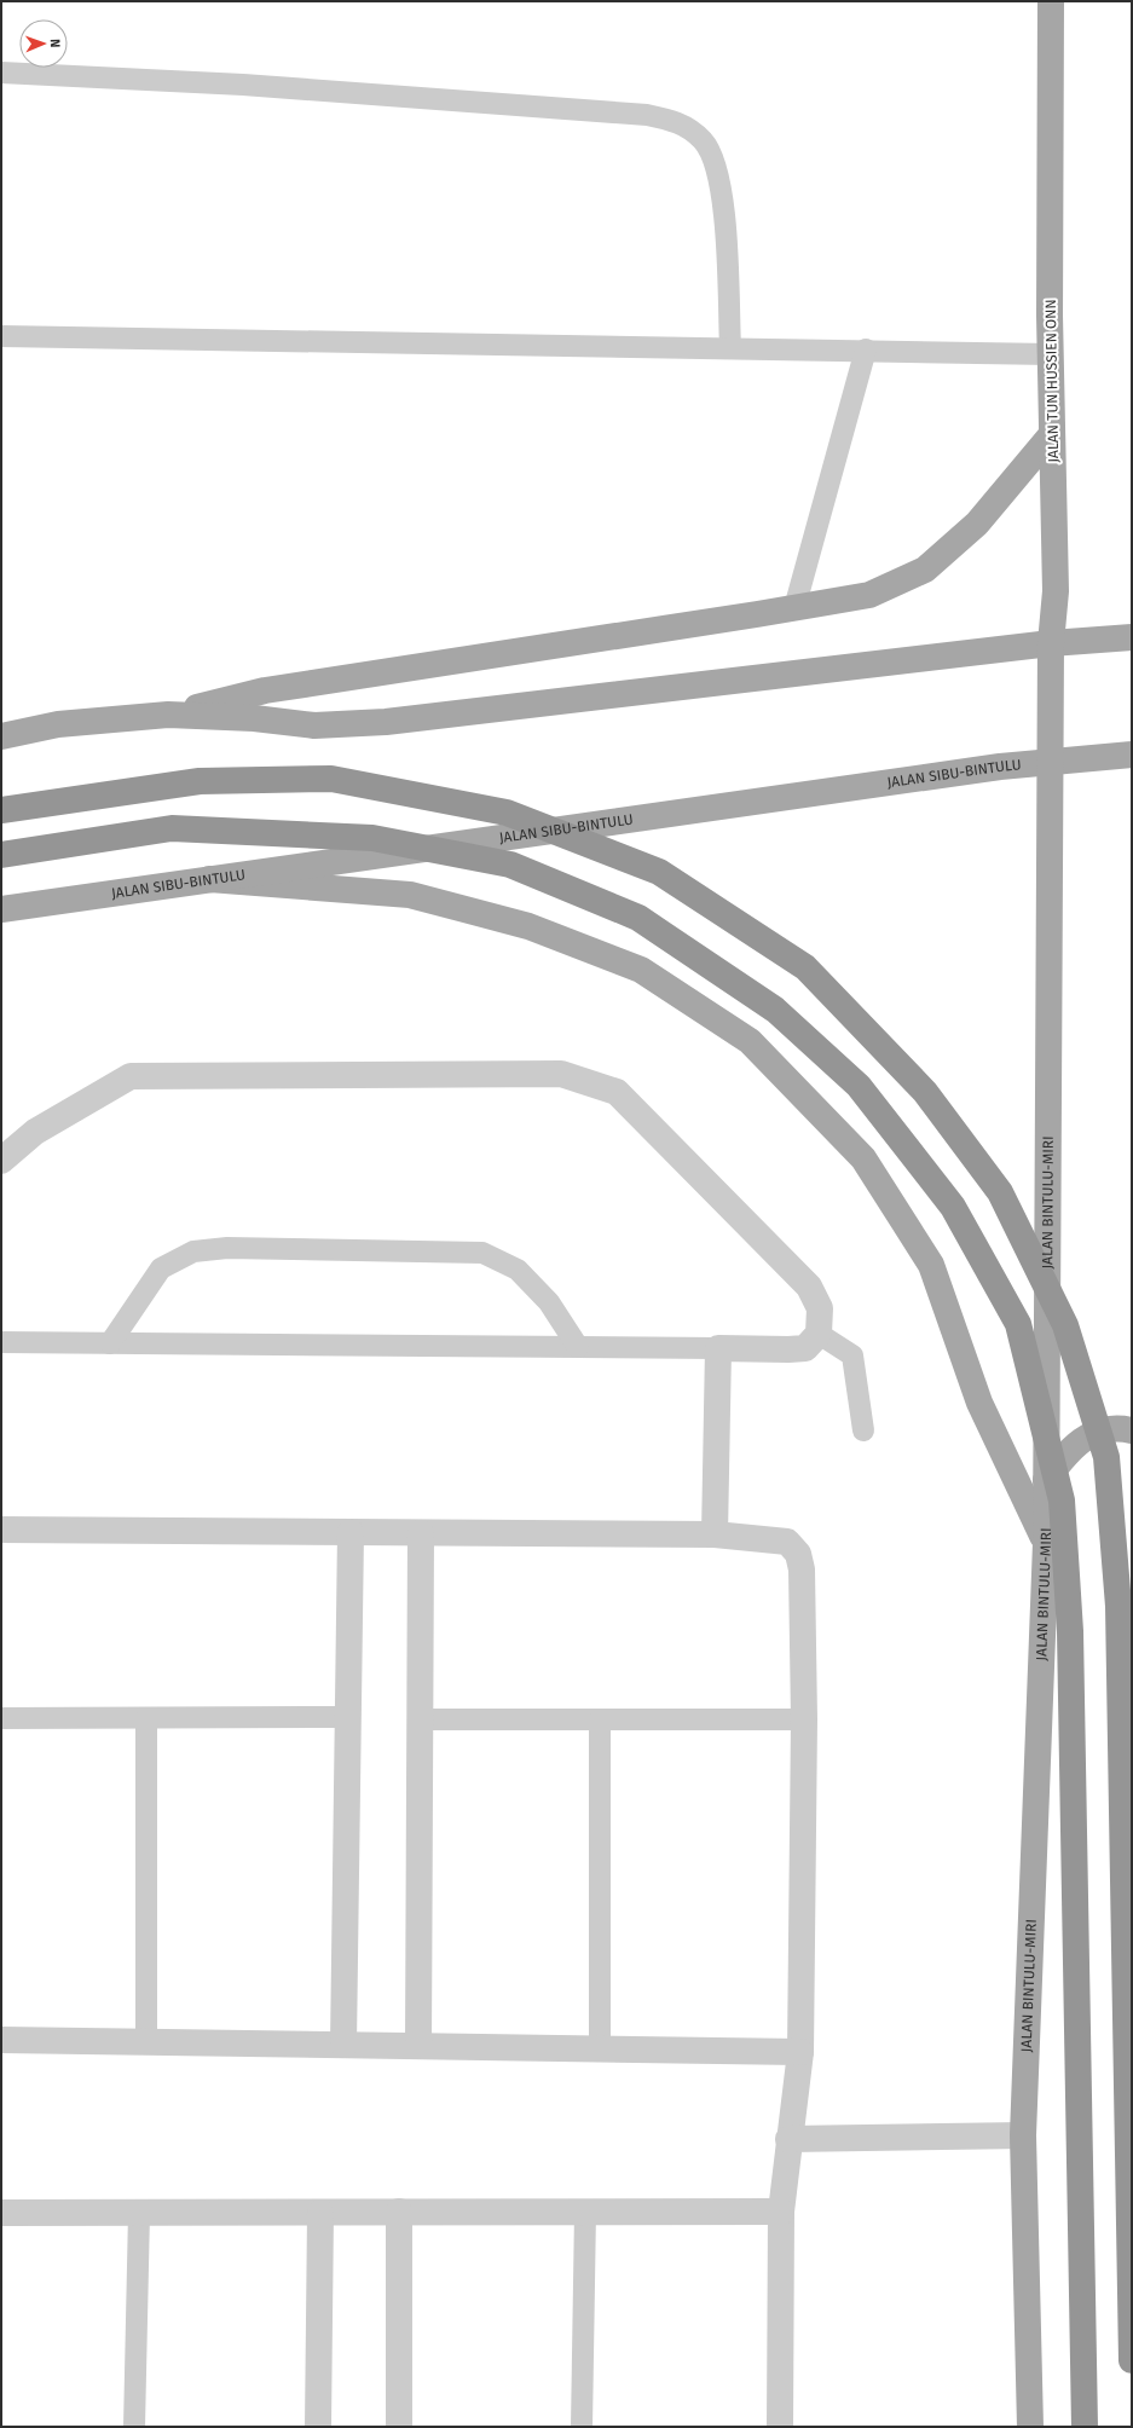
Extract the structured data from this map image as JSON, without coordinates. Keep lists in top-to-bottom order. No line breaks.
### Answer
{"streets":{"main road":["JALAN TUN HUSSIEN ONN","JALAN SIBU-BINTULU","JALAN BINTULU-MIRI"]},"crossings":[["JALAN TUN HUSSIEN ONN","JALAN SIBU-BINTULU"],["JALAN TUN HUSSIEN ONN","JALAN BINTULU-MIRI"],["JALAN SIBU-BINTULU","JALAN BINTULU-MIRI"]],"north":"right"}
